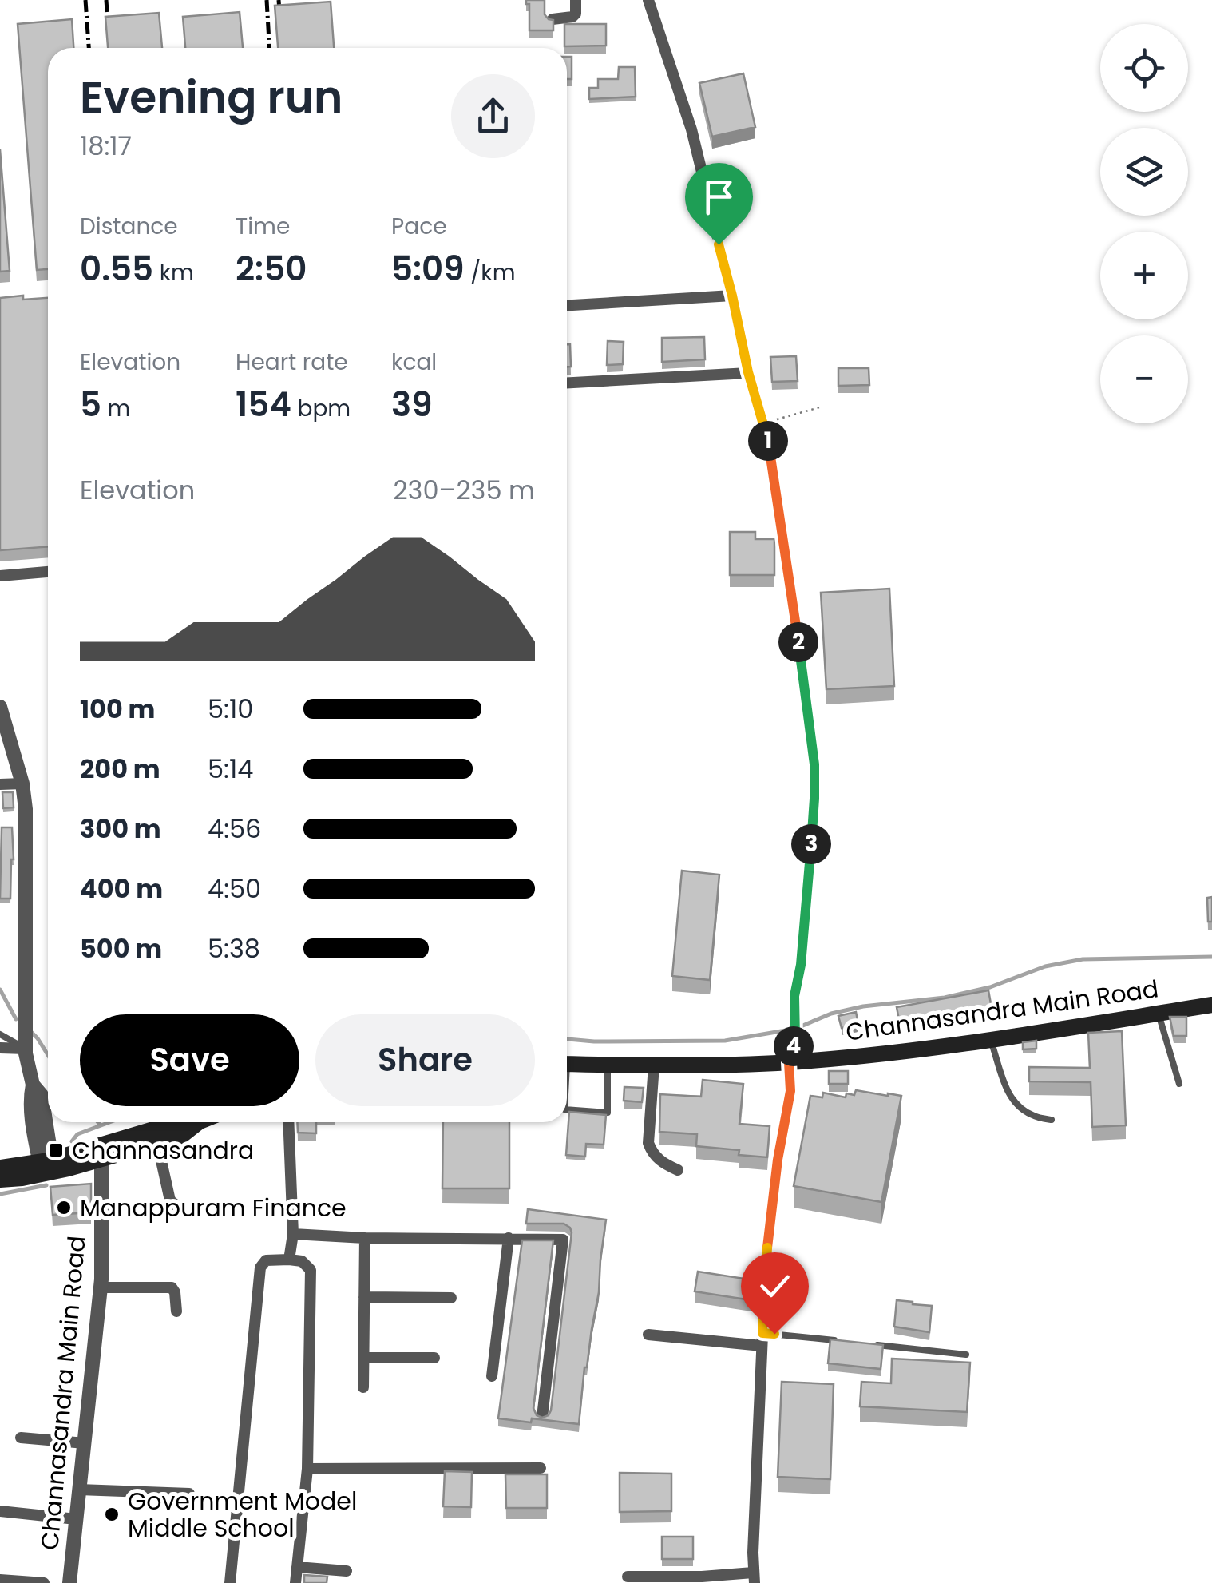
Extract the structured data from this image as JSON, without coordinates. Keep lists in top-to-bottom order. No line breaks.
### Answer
{"streets":{"main road":["Channasandra Main Road"]},"places":{"transit":["Channasandra"],"other":["Manappuram Finance","Government Model Middle School"]},"page":{"map_buttons":["+","−"],"heading":["Evening run","18:17"],"stats":[["Distance","0.55 km"],["Time","2:50"],["Pace","5:09 /km"],["Elevation","5 m"],["Heart rate","154 bpm"],["kcal","39"]],"pins":["1","2","3","4"],"chart":["Elevation","230–235 m"],"list":[{"name":"100 m","note":"5:10"},{"name":"200 m","note":"5:14"},{"name":"300 m","note":"4:56"},{"name":"400 m","note":"4:50"},{"name":"500 m","note":"5:38"}],"buttons":["Save","Share"]}}
